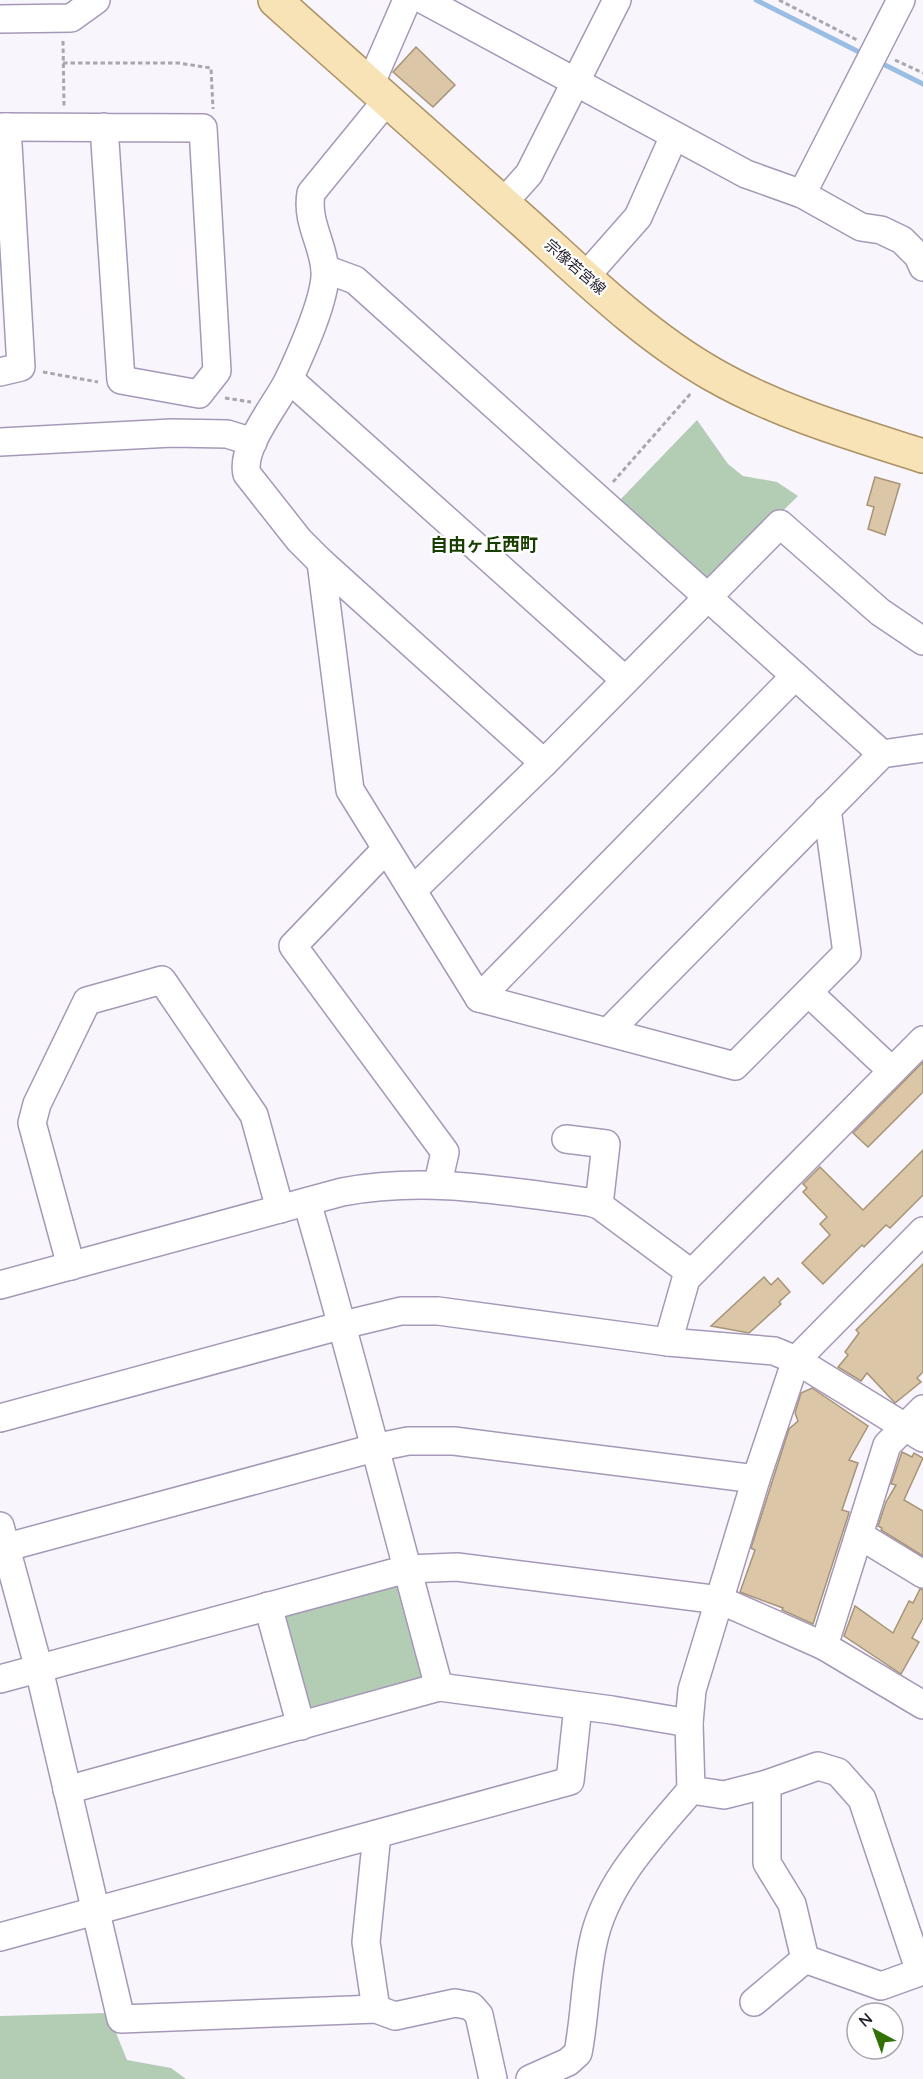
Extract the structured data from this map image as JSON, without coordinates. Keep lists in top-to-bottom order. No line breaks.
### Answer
{"streets":{"main road":["宗像若宮線"]},"districts":["自由ヶ丘西町"],"north":"top left"}
